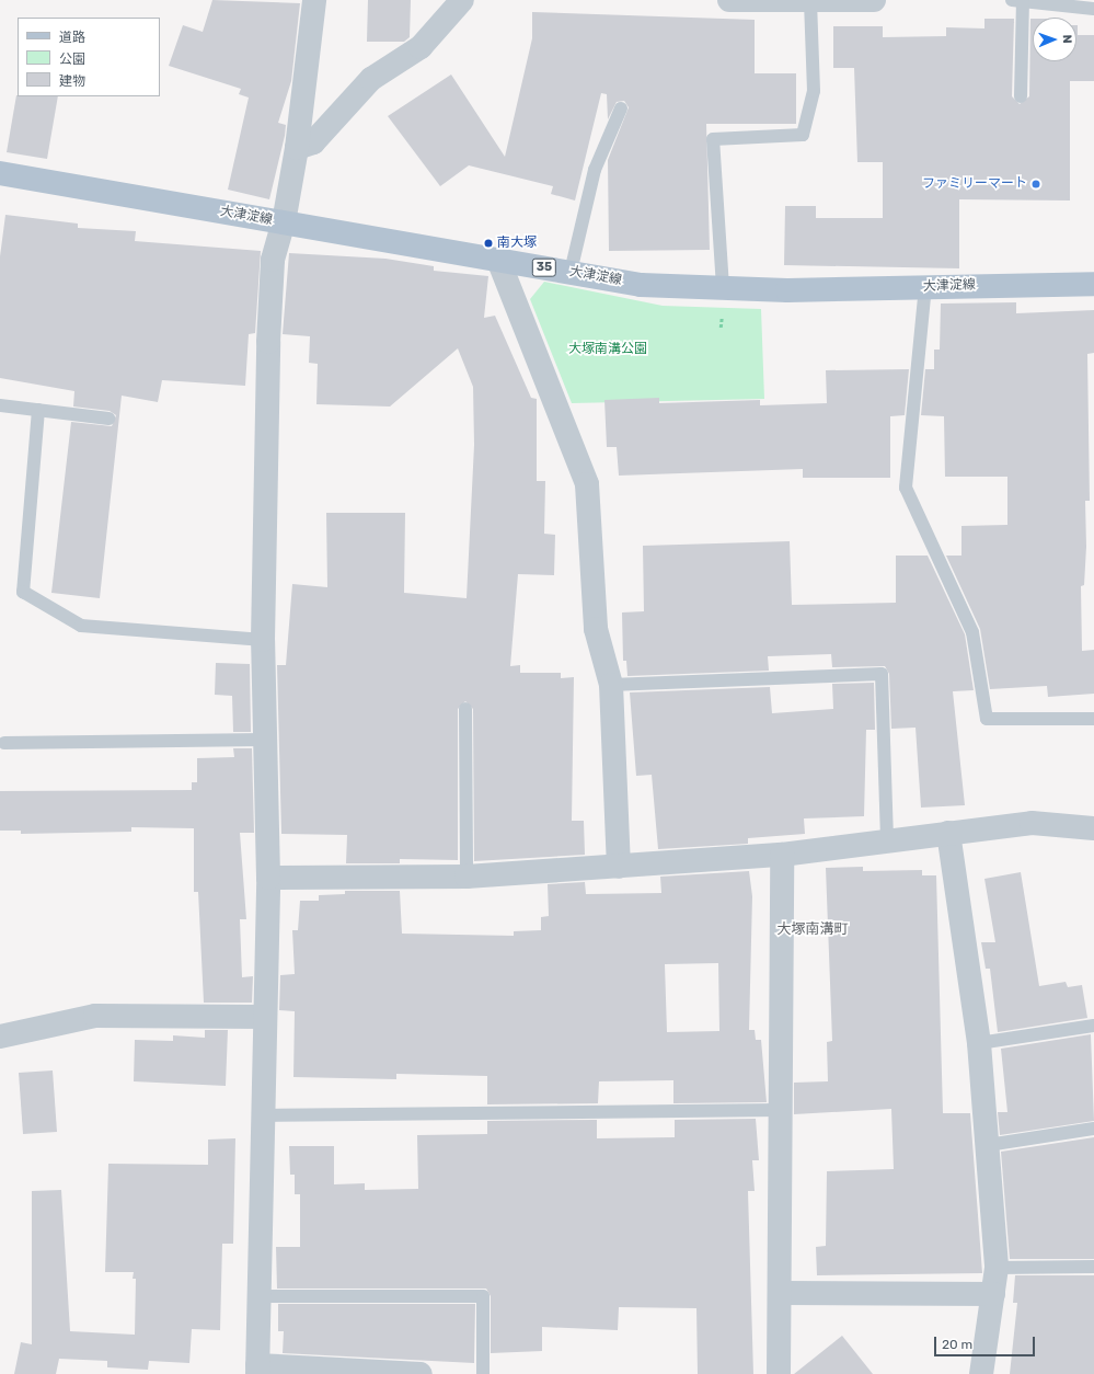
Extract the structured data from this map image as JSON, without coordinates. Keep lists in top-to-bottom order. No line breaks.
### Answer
{"streets":{"main road":["大津淀線","35"]},"districts":["大塚南溝町"],"parks":["大塚南溝公園"],"places":["ファミリーマート","南大塚"],"legend":["道路","公園","建物"],"scale_bar":"20 m","north":"right"}
